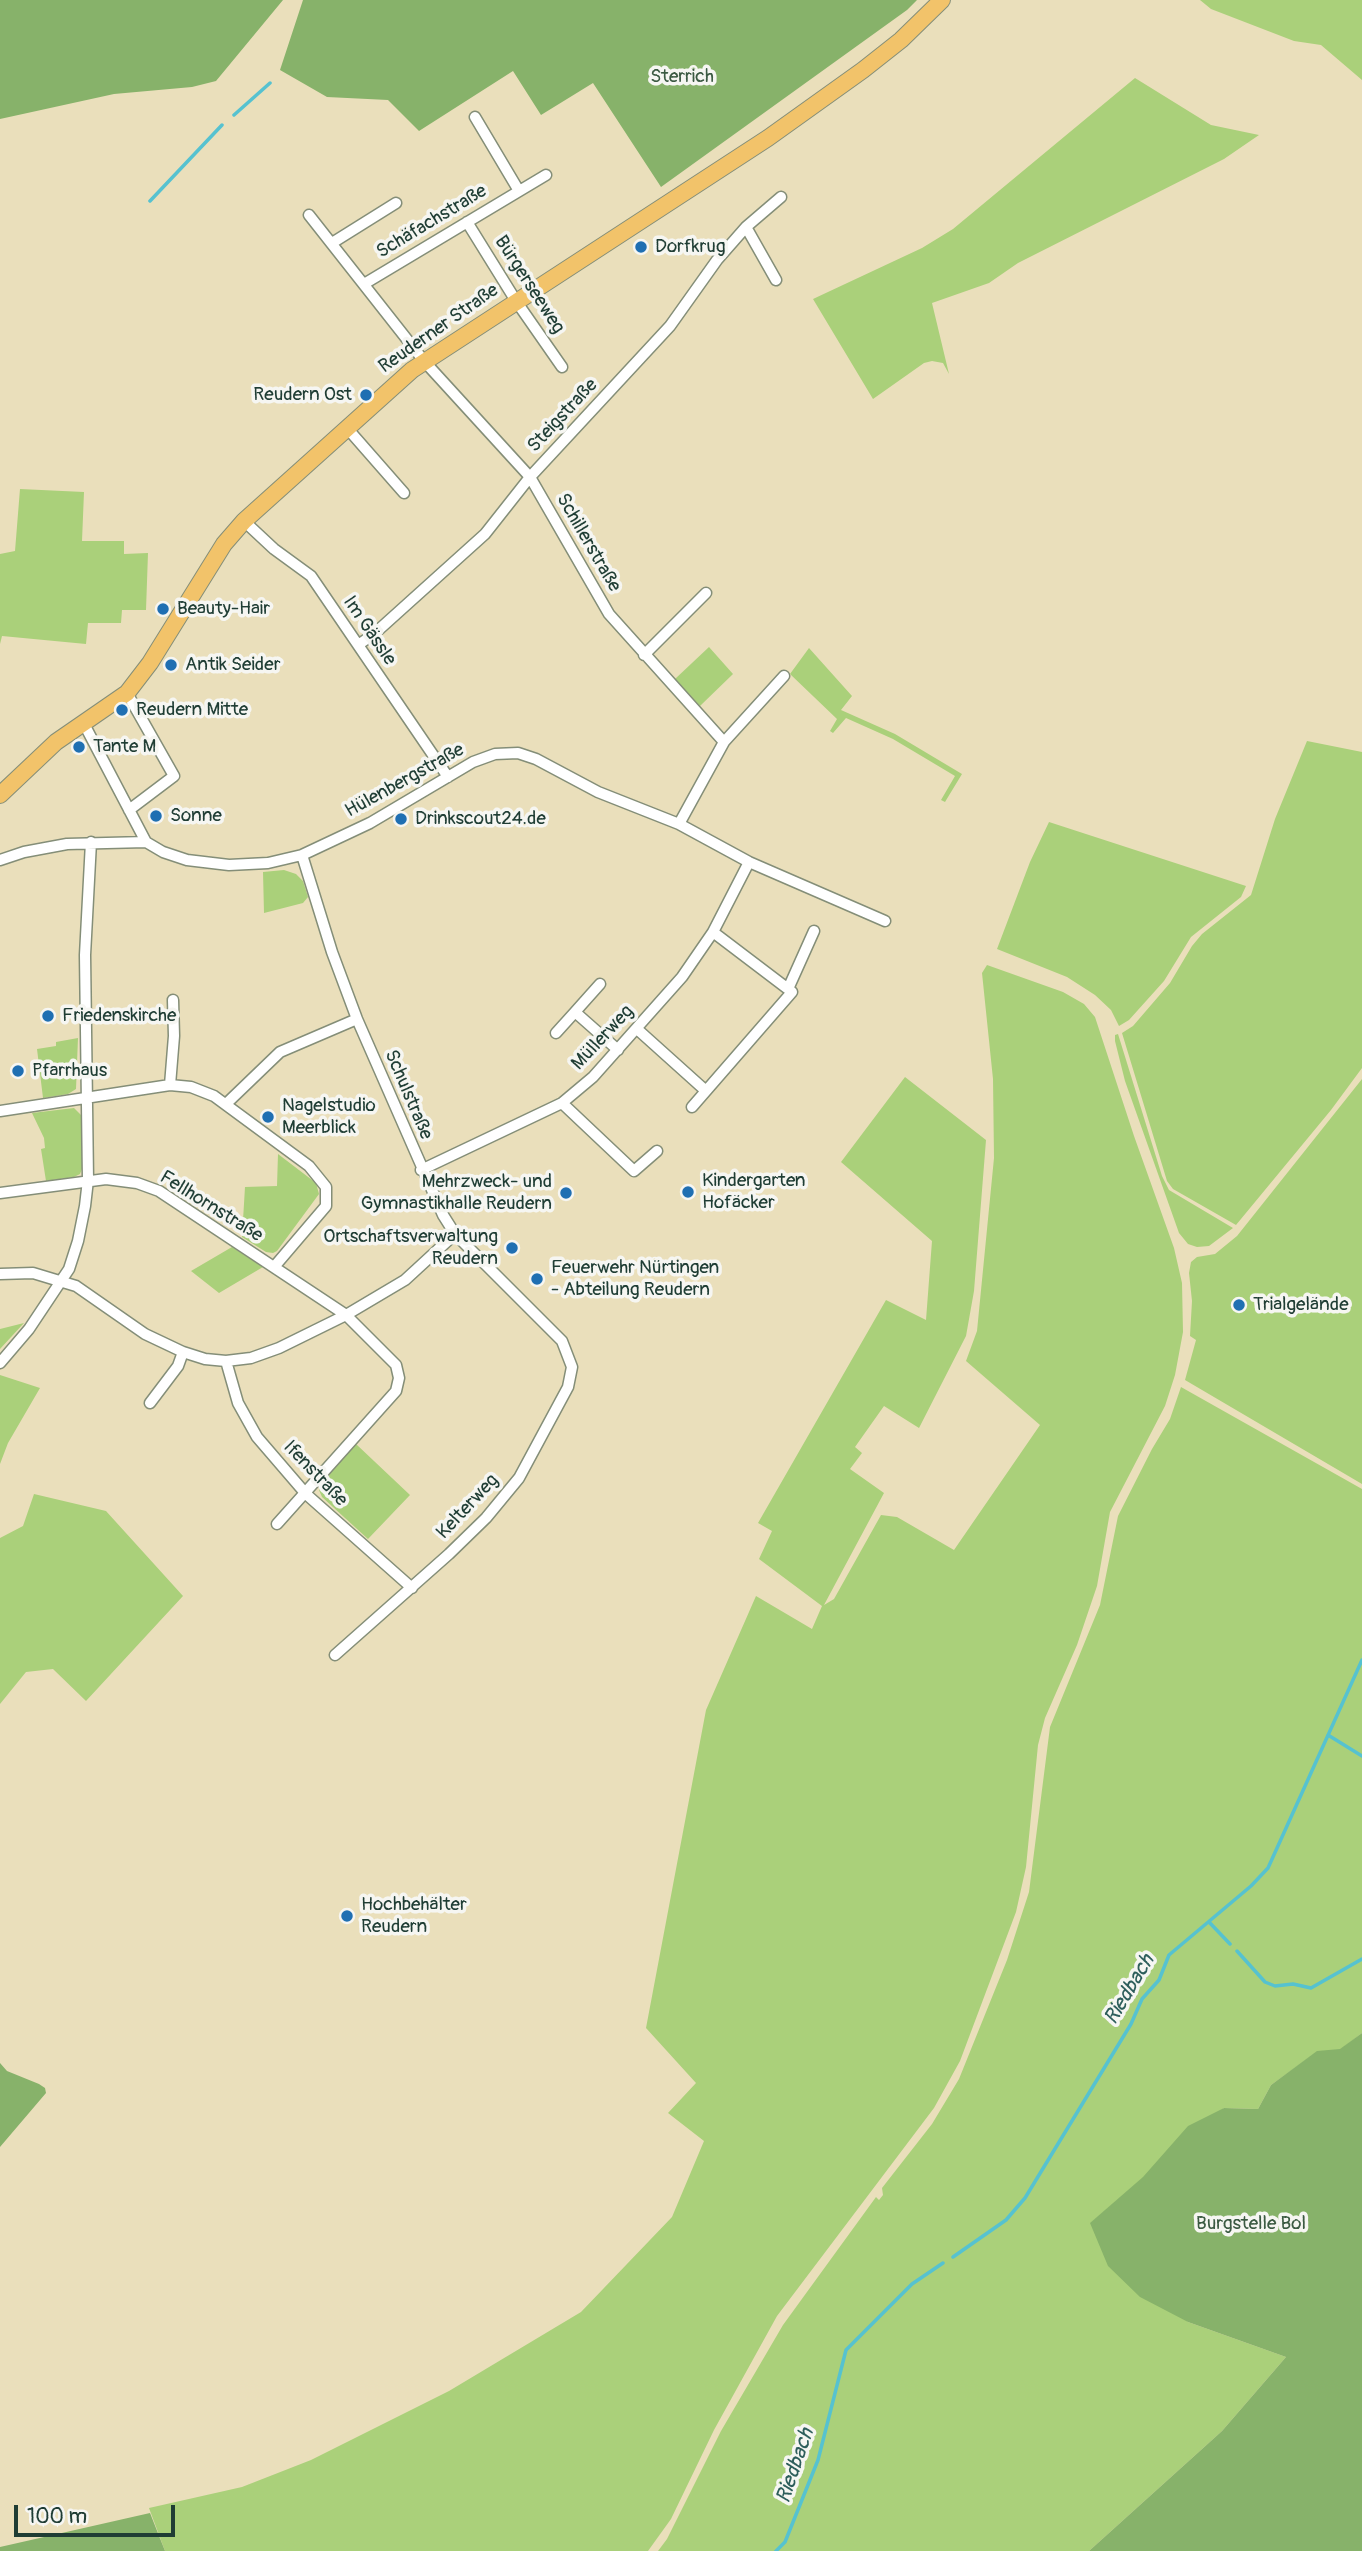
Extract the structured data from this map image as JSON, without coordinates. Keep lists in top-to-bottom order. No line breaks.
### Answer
{"streets":{"main road":["Reuderner Straße"],"street":["Schäfachstraße","Bürgerseeweg","Steigstraße","Schillerstraße","Im Gässle","Hülenbergstraße","Müllerweg","Schulstraße","Fellhornstraße","Ifenstraße","Kelterweg"]},"crossings":[["Schäfachstraße","Bürgerseeweg"],["Schäfachstraße","Schillerstraße"],["Bürgerseeweg","Reuderner Straße"],["Reuderner Straße","Schillerstraße"],["Reuderner Straße","Im Gässle"],["Steigstraße","Schillerstraße"],["Steigstraße","Im Gässle"],["Im Gässle","Hülenbergstraße"],["Hülenbergstraße","Müllerweg"],["Hülenbergstraße","Schulstraße"],["Müllerweg","Schulstraße"],["Schulstraße","Kelterweg"],["Fellhornstraße","Ifenstraße"],["Ifenstraße","Kelterweg"]],"water":["Riedbach"],"parks":["Sterrich","Burgstelle Bol"],"places":["Dorfkrug","Reudern Ost","Beauty-Hair","Antik Seider","Reudern Mitte","Tante M","Sonne","Drinkscout24.de","Friedenskirche","Pfarrhaus","Nagelstudio Meerblick","Kindergarten Hofäcker","Mehrzweck- und Gymnastikhalle Reudern","Ortschaftsverwaltung Reudern","Feuerwehr Nürtingen - Abteilung Reudern","Trialgelände","Hochbehälter Reudern"],"scale_bar":"100 m"}
